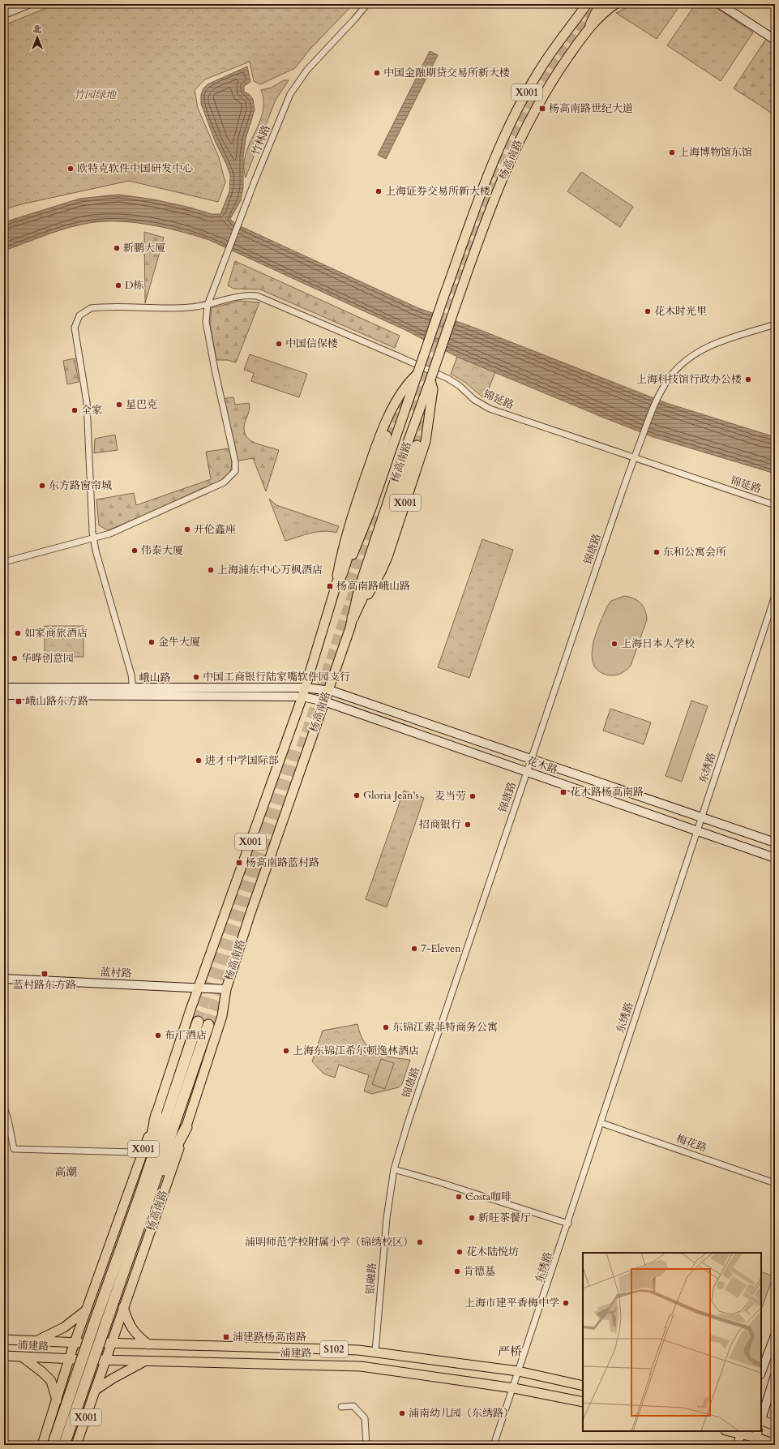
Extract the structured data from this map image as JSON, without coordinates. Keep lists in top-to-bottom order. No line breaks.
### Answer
{"streets":{"highway":["X001","杨高南路"],"main road":["峨山路","花木路","蓝村路","浦建路","S102"],"street":["竹林路","锦延路","锦康路","东绣路","梅花路","银融路"]},"crossings":[["X001","杨高南路"],["竹林路","锦延路"],["杨高南路","峨山路"],["杨高南路","花木路"],["杨高南路","蓝村路"],["杨高南路","浦建路"],["锦延路","锦康路"],["锦延路","峨山路"],["锦康路","花木路"],["锦康路","银融路"],["峨山路","花木路"],["花木路","东绣路"],["东绣路","梅花路"],["东绣路","浦建路"],["银融路","浦建路"]],"districts":["高潮","严桥"],"parks":["竹园绿地"],"places":{"other":["中国金融期贷交易所新大楼","上海博物馆东馆","欧特克软件中国研发中心","上海证券交易所新大楼","新鹏大厦","D栋","花木时光里","中国信保楼","上海科技馆行政办公楼","星巴克","全家","东方路窗帘城","开伦鑫座","伟泰大厦","东和公寓会所","上海浦东中心万枫酒店","如家商旅酒店","金牛大厦","上海日本人学校","华晔创意园","中国工商银行陆家嘴软件园支行","进才中学国际部","Gloria Jean's","麦当劳","招商银行","7-Eleven","东锦江索菲特商务公寓","布丁酒店","上海东锦江希尔顿逸林酒店","Costa咖啡","新旺茶餐厅","浦明师范学校附属小学（锦绣校区）","花木陆悦坊","肯德基","上海市建平香梅中学","浦南幼儿园（东绣路）"],"transit":["杨高南路世纪大道","杨高南路峨山路","峨山路东方路","花木路杨高南路","杨高南路蓝村路","蓝村路东方路","浦建路杨高南路"]},"north":"top"}
